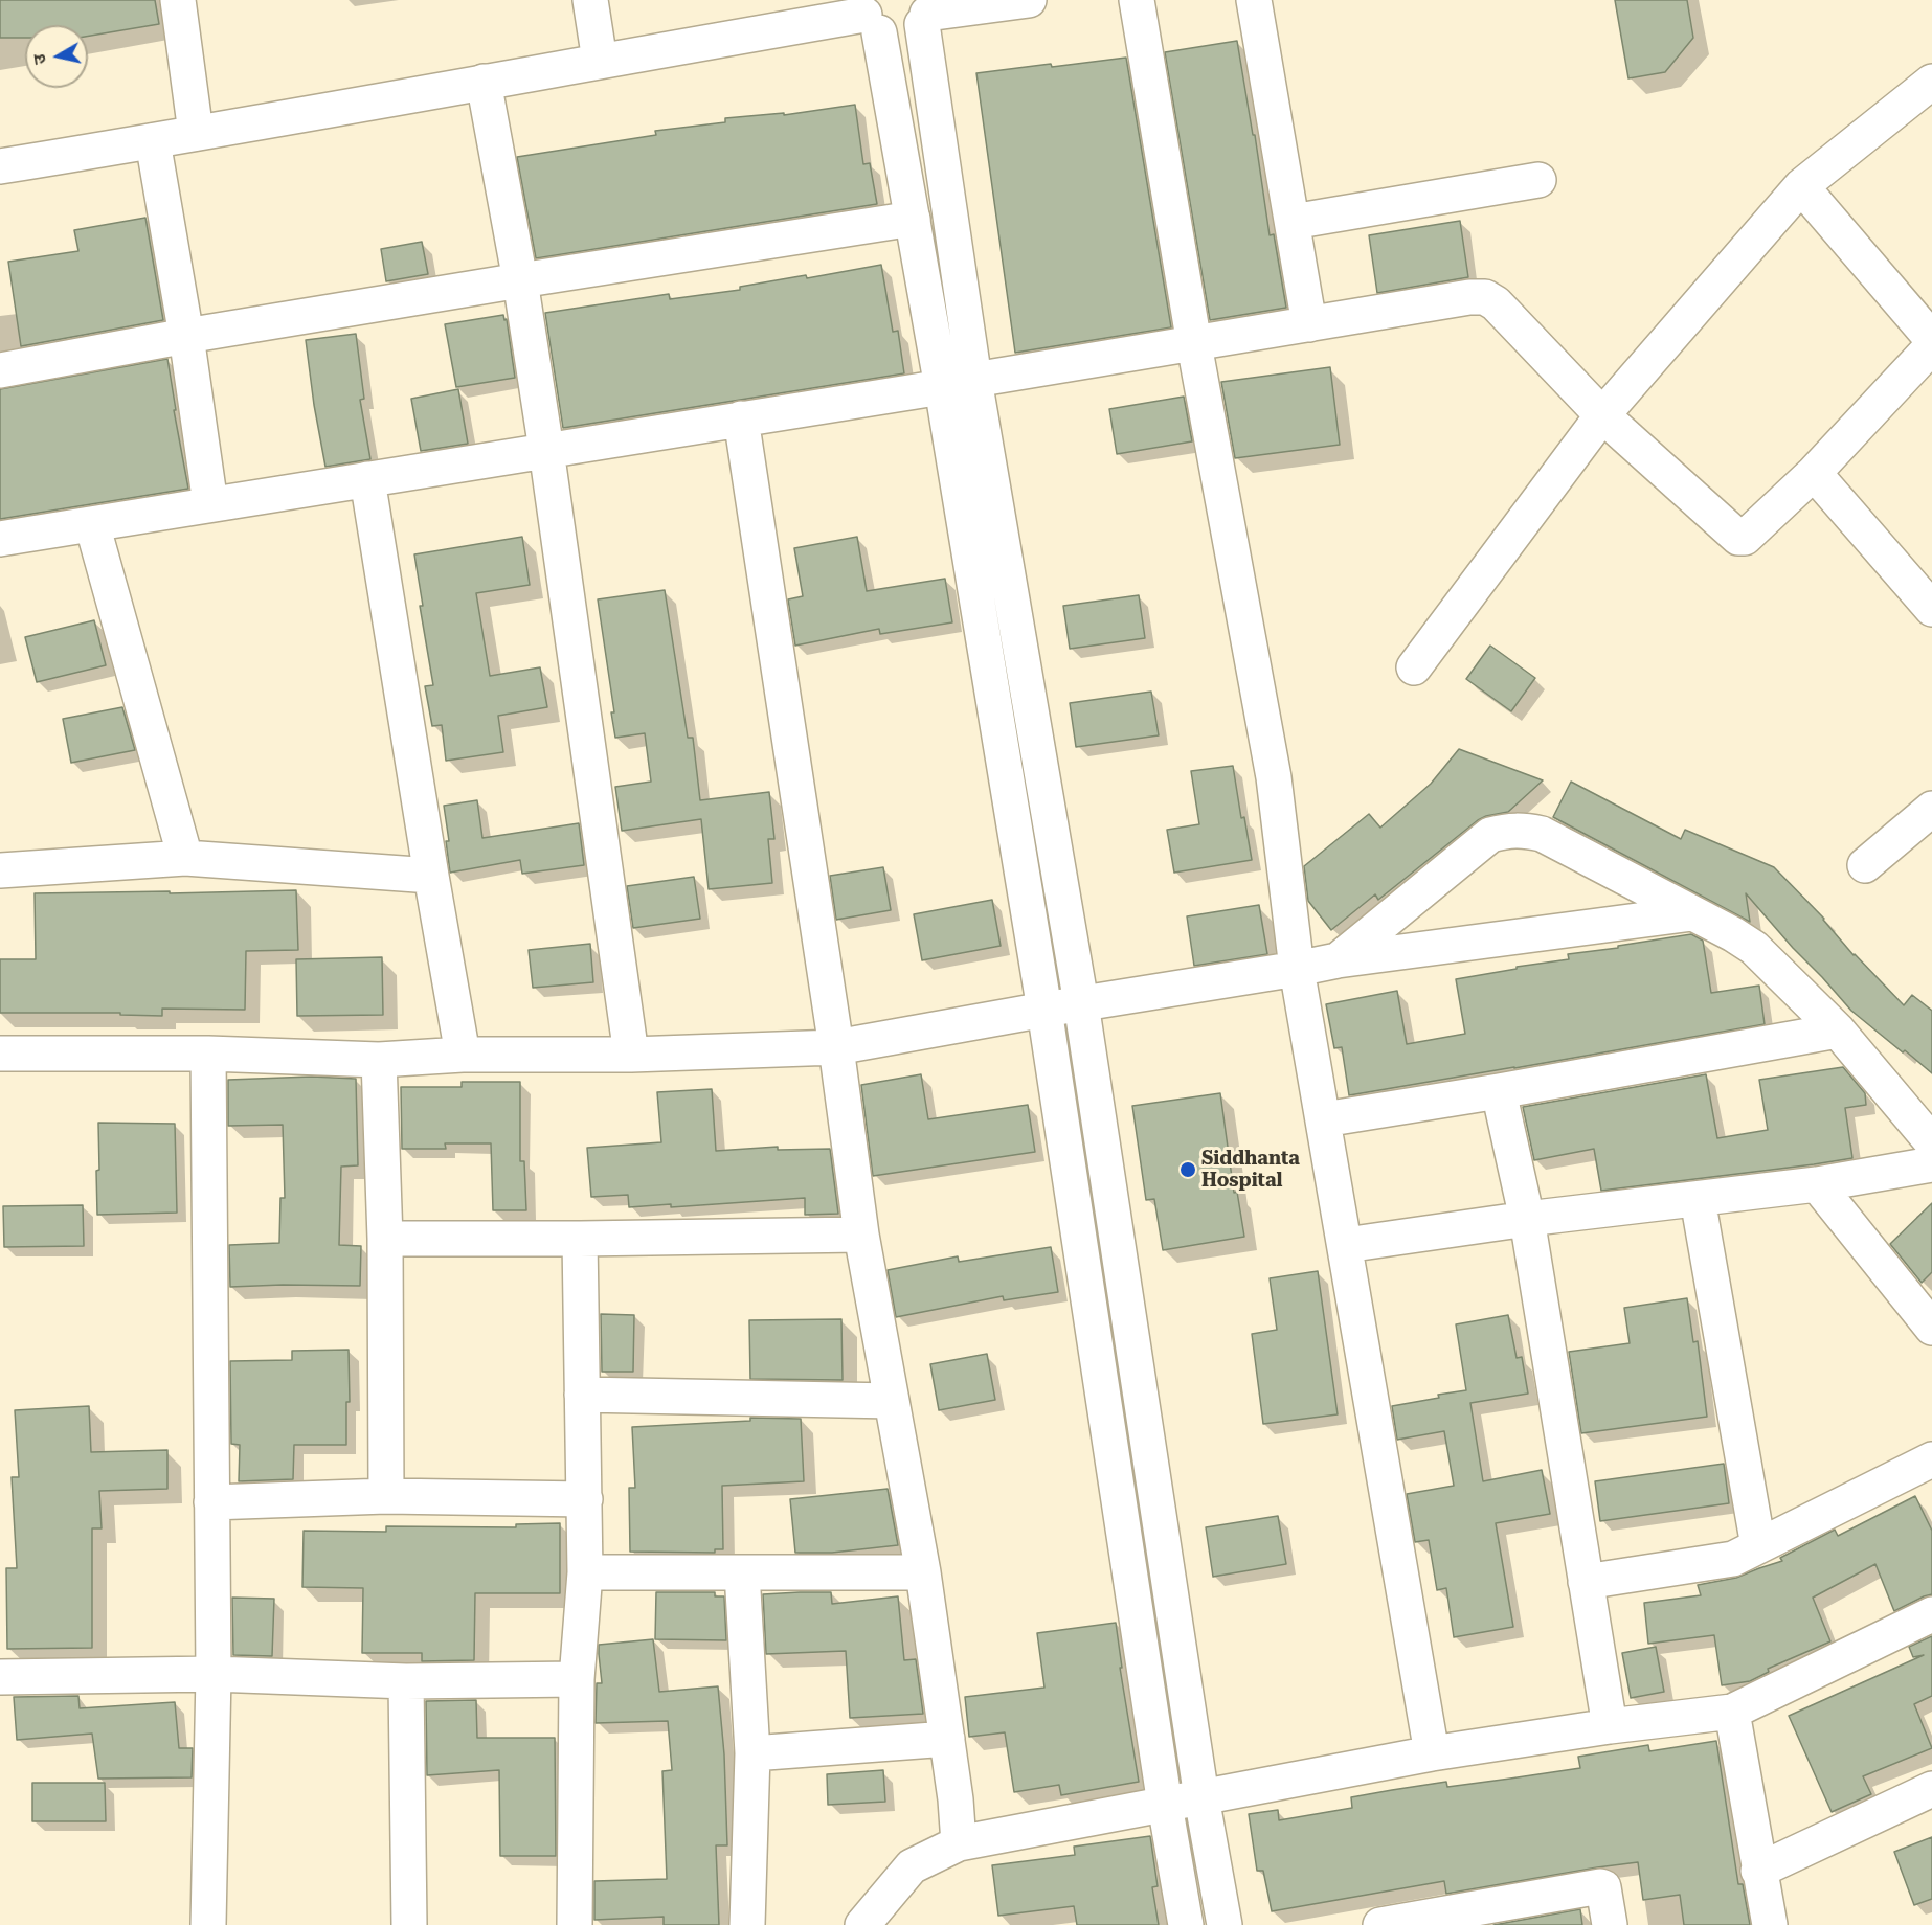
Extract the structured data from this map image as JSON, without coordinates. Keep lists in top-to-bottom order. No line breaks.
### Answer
{"places":["Siddhanta Hospital"],"north":"left"}
